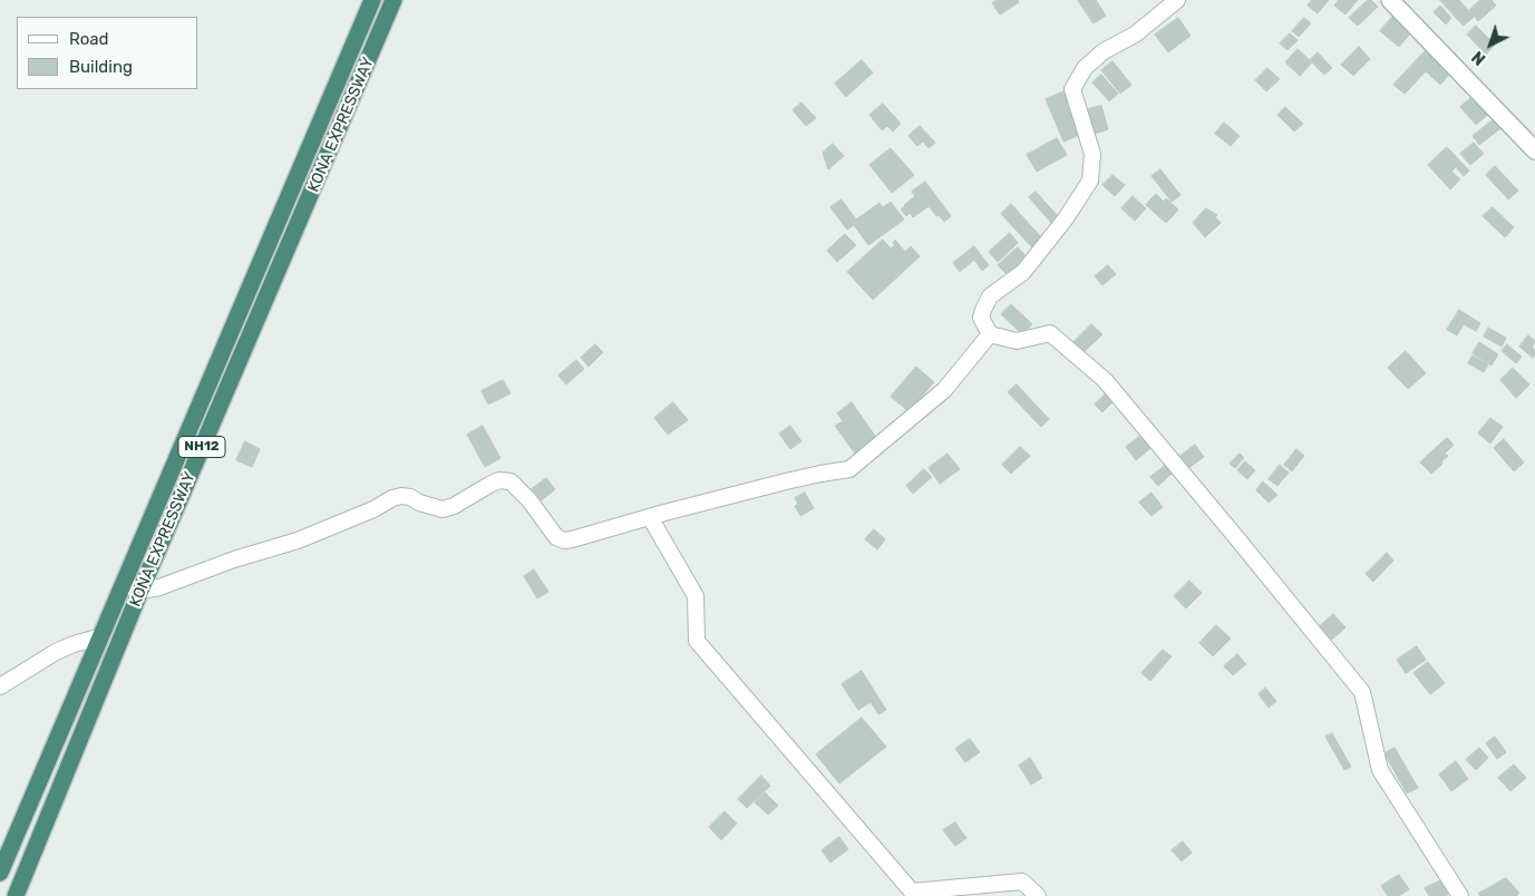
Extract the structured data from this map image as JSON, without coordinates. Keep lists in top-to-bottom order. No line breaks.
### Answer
{"streets":{"highway":["KONA EXPRESSWAY","NH12"]},"legend":["Road","Building"],"north":"bottom left"}
